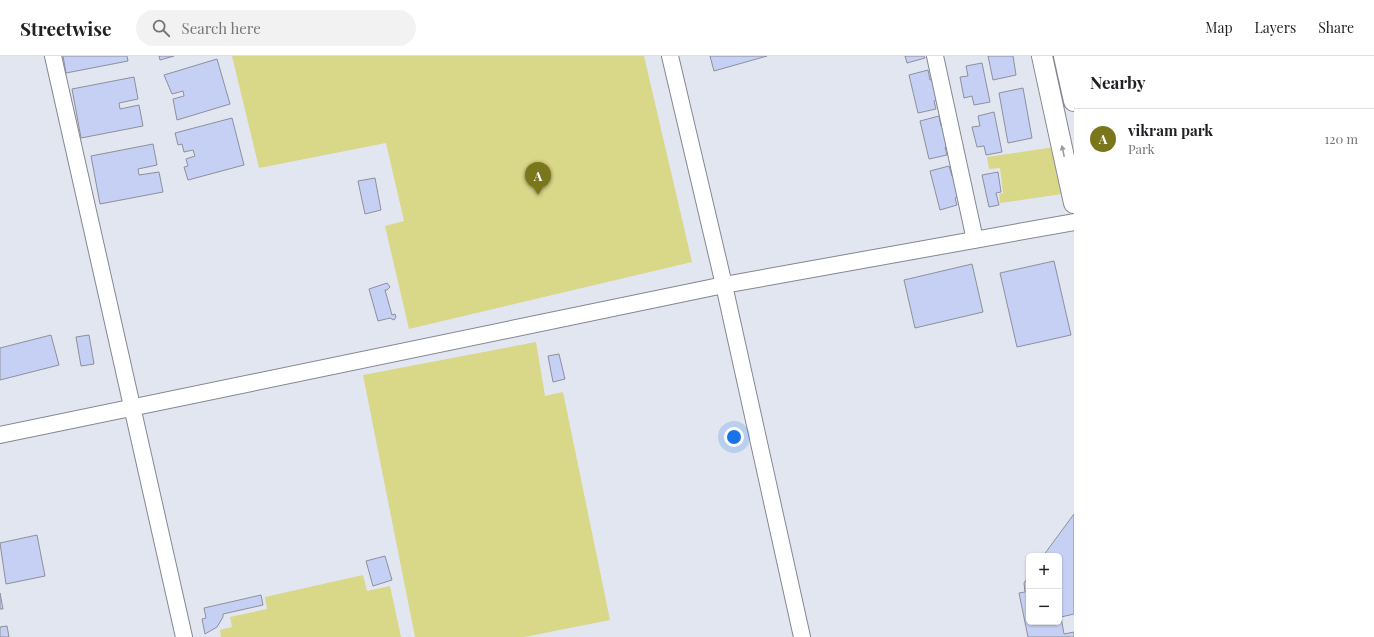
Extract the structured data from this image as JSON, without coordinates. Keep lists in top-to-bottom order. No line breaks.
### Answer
{"page":{"header":"Streetwise","search":"Search here","nav":["Map","Layers","Share"],"heading":"Nearby","list":[{"mark":"A","name":"vikram park","note":"Park","value":"120 m"}],"pins":"A","map_buttons":["+","−"]}}
